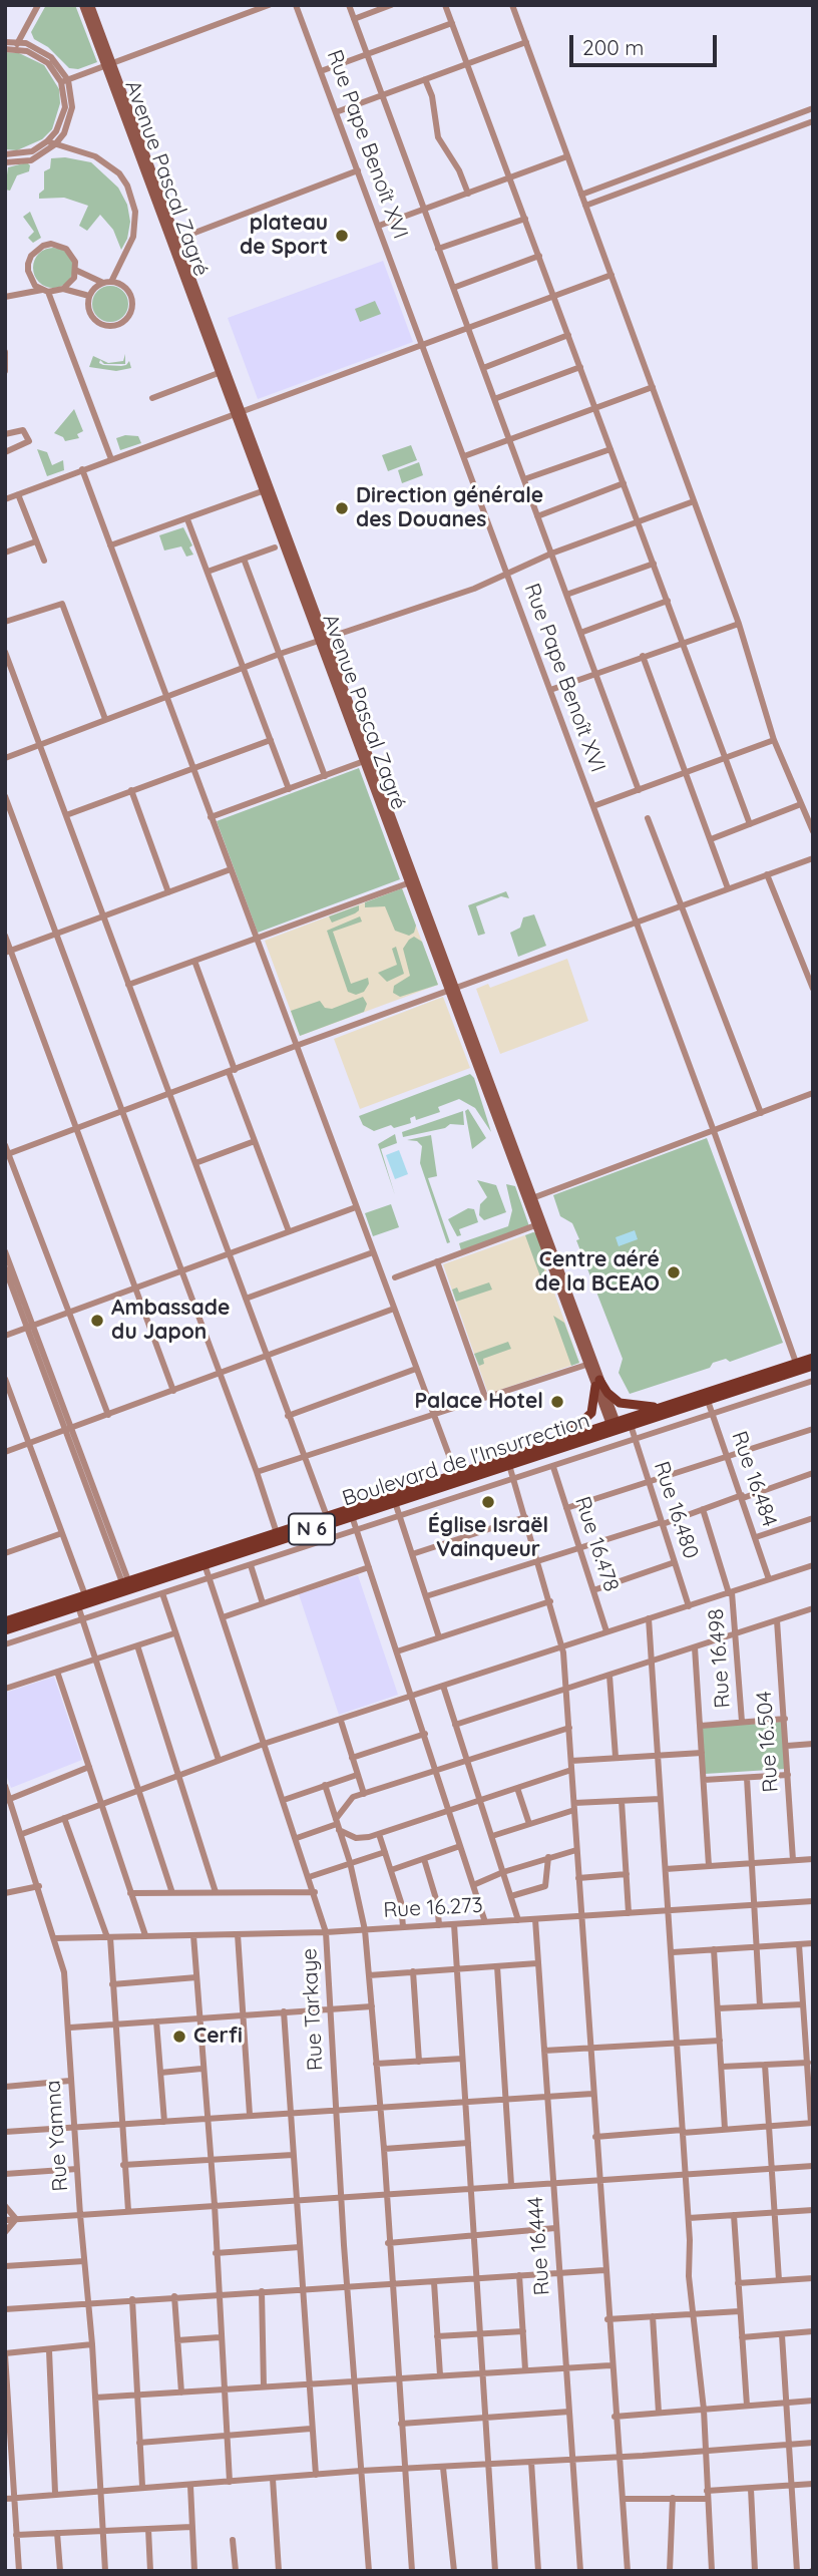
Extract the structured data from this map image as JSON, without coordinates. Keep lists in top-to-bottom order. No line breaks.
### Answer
{"streets":{"main road":["Avenue Pascal Zagré","Boulevard de l'Insurrection","N 6"],"street":["Rue Pape Benoît XVI","Rue 16.484","Rue 16.480","Rue 16.478","Rue 16.498","Rue 16.504","Rue 16.273","Rue Tarkaye","Rue Yamna","Rue 16.444"]},"crossings":[["Rue Pape Benoît XVI","N 6"],["Avenue Pascal Zagré","Boulevard de l'Insurrection"],["Avenue Pascal Zagré","N 6"],["Boulevard de l'Insurrection","N 6"],["Boulevard de l'Insurrection","Rue Tarkaye"],["Rue 16.484","N 6"],["Rue 16.480","N 6"],["Rue 16.273","Rue Tarkaye"],["Rue 16.273","Rue Yamna"],["Rue 16.273","Rue 16.444"]],"places":["plateau de Sport","Direction générale des Douanes","Centre aéré de la BCEAO","Ambassade du Japon","Palace Hotel","Église Israël Vainqueur","Cerfi"],"scale_bar":"200 m"}
